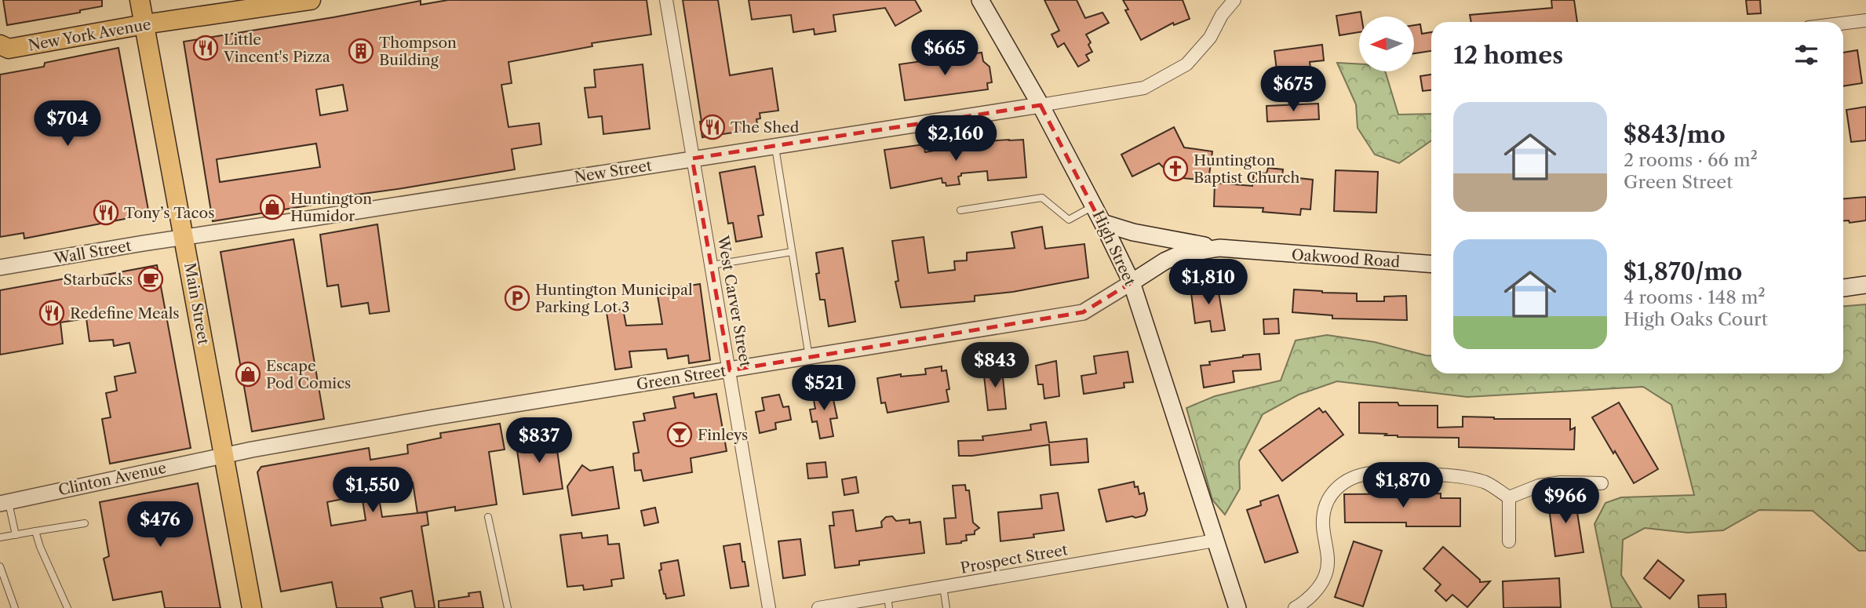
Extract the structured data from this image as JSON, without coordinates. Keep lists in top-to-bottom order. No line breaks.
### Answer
{"streets":{"main road":["New York Avenue","High Street","Oakwood Road","Main Street"],"street":["New Street","Wall Street","West Carver Street","Green Street","Clinton Avenue","Prospect Street"]},"crossings":[["New York Avenue","Main Street"],["New Street","High Street"],["New Street","Wall Street"],["New Street","West Carver Street"],["New Street","Main Street"],["High Street","Oakwood Road"],["High Street","Green Street"],["High Street","Prospect Street"],["Wall Street","Main Street"],["Oakwood Road","Green Street"],["West Carver Street","Green Street"],["Main Street","Green Street"],["Main Street","Clinton Avenue"],["Green Street","Clinton Avenue"]],"places":{"restaurant":["Little Vincent's Pizza","The Shed","Tony’s Tacos","Redefine Meals"],"building":["Thompson Building"],"church":["Huntington Baptist Church"],"shop":["Huntington Humidor","Escape Pod Comics"],"cafe":["Starbucks"],"parking":["Huntington Municipal Parking Lot 3"],"bar":["Finleys"]},"north":"left","page":{"heading":"12 homes","price":["$665","$675","$704","$2,160","$1,810","$843","$521","$837","$1,870","$1,550","$966","$476"],"list":[{"name":"$843/mo","note":"2 rooms · 66 m² · Green Street"},{"name":"$1,870/mo","note":"4 rooms · 148 m² · High Oaks Court"}]}}
